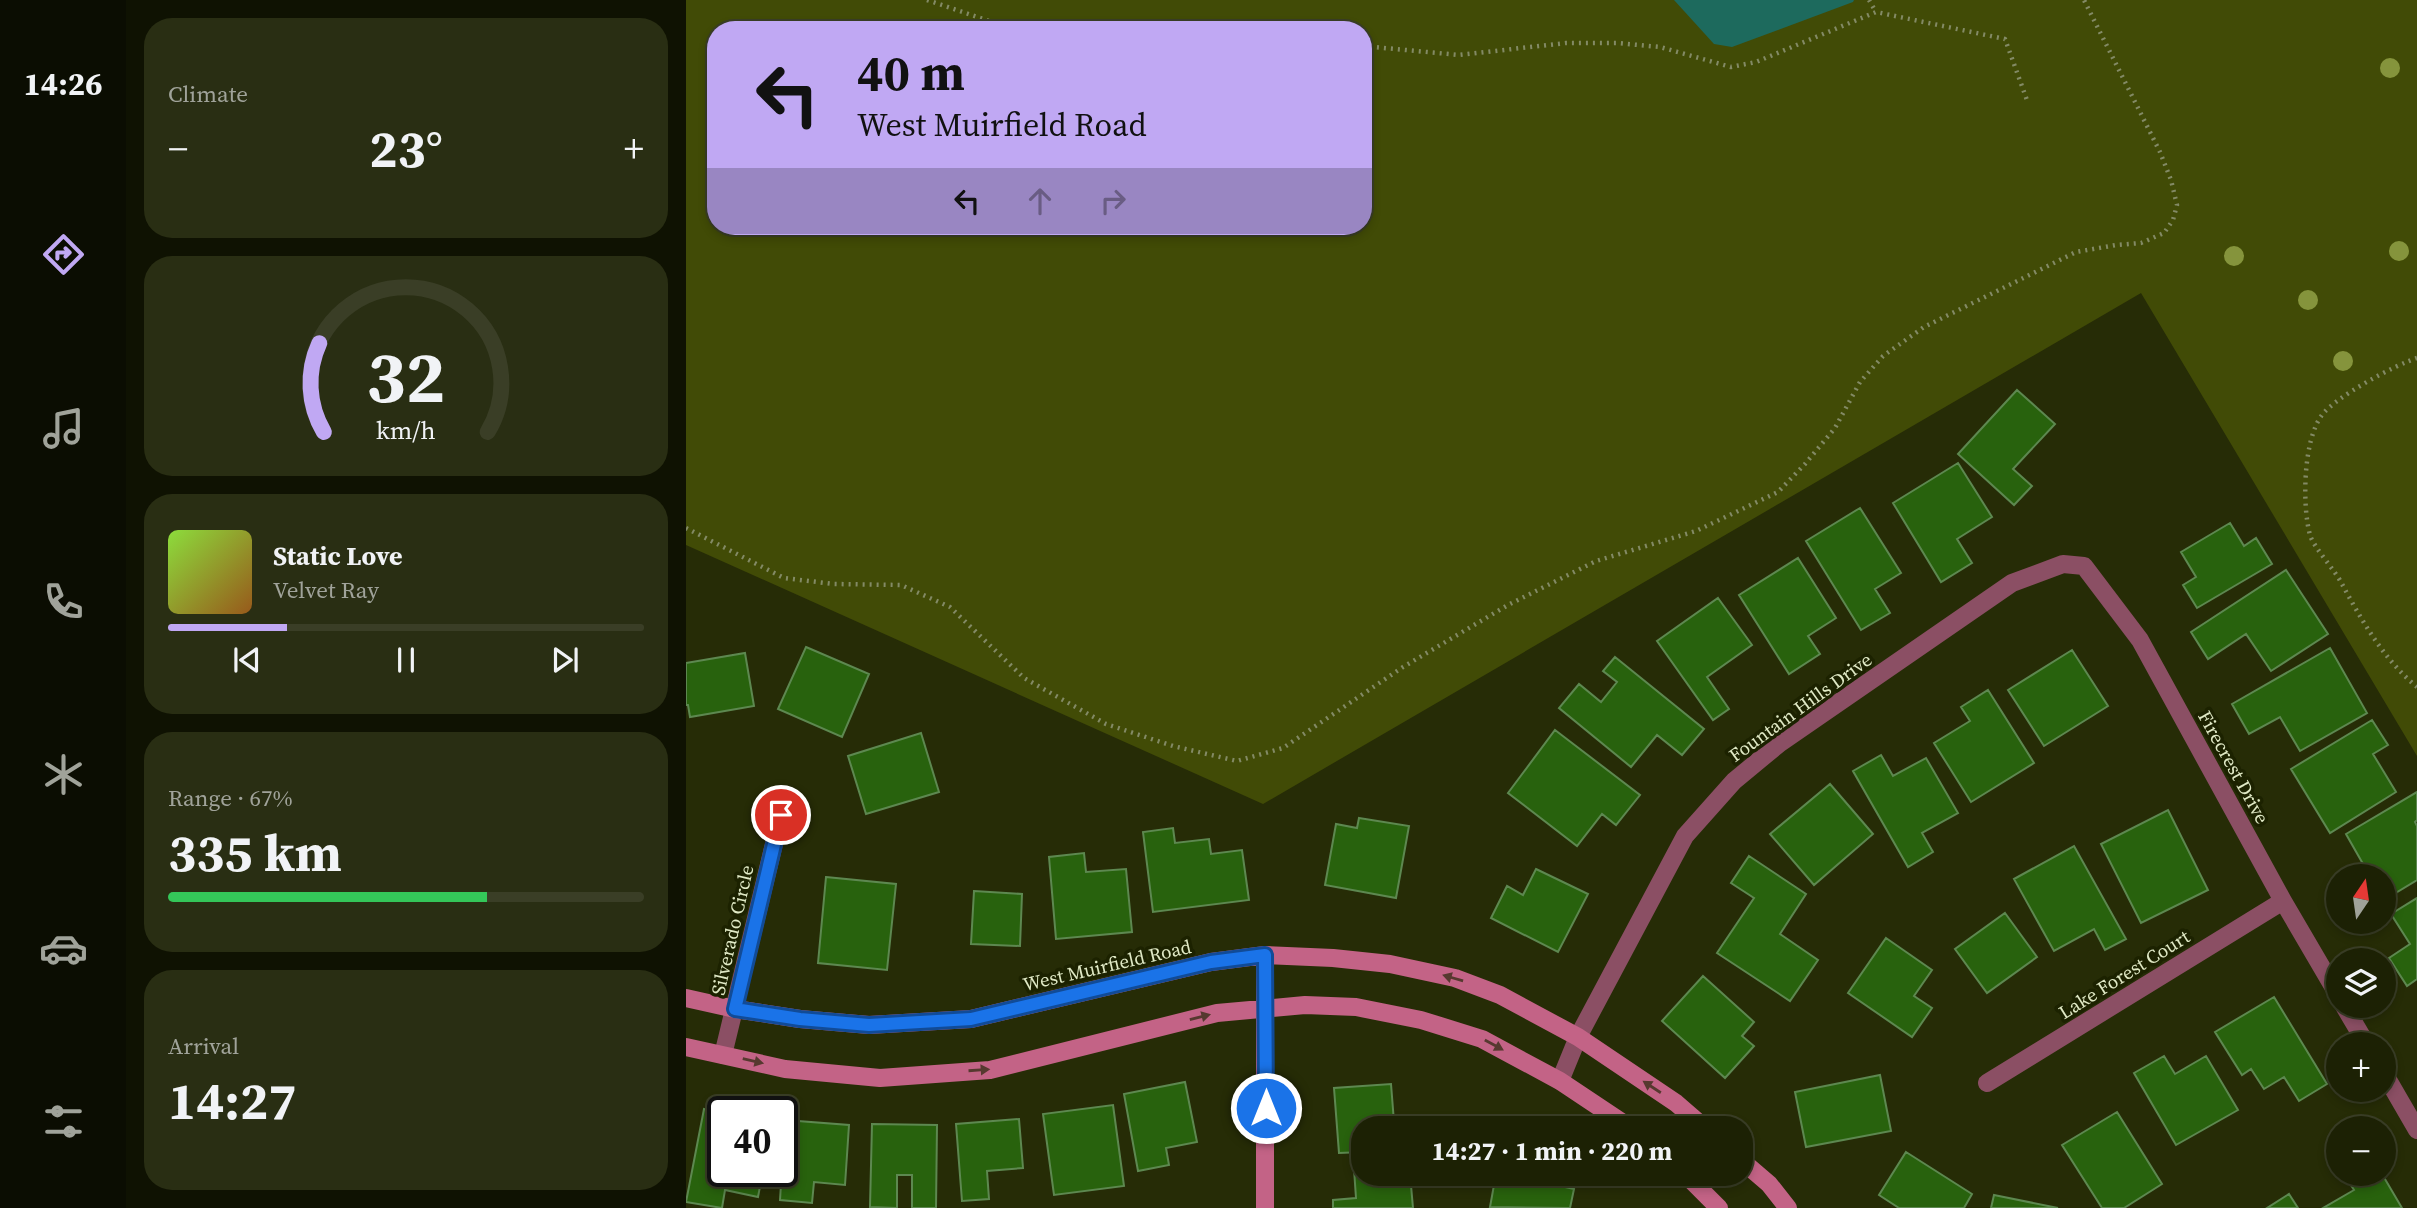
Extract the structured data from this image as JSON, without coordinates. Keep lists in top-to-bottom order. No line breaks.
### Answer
{"streets":{"street":["Fountain Hills Drive","Firecrest Drive","Silverado Circle","West Muirfield Road","Lake Forest Court"]},"crossings":[["Fountain Hills Drive","Firecrest Drive"],["Fountain Hills Drive","West Muirfield Road"],["Firecrest Drive","Lake Forest Court"],["Silverado Circle","West Muirfield Road"]],"north":"top","page":{"tabs":"14:26","tile":["Climate",["Range · 67%","335 km"],["Arrival","14:27"]],"turn":["40 m","West Muirfield Road"],"heat":["−","23°","+"],"song":["Static Love","Velvet Ray"],"map_buttons":["+","−"],"limit":"40","trip":"14:27 · 1 min · 220 m","gauge":["32","km/h"]}}
